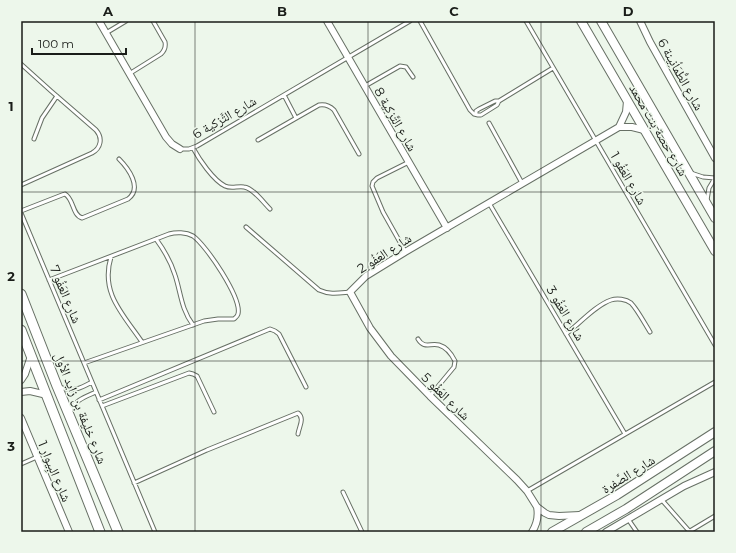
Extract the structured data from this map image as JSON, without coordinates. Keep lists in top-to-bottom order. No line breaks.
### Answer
{"streets":{"main road":["شارع خليفة بن زايد الأول"],"street":["شارع الطُّمَأنِينة 6","شارع التَّزكية 6","شارع التَّزكية 8","شارع حصة بنت محمد","شارع العَفُو 2","شارع العَفُو 5","شارع البِيوار 1","شارع الصَّفرة"],"lane":["شارع العَفُو 1","شارع العَفُو 7","شارع العَفُو 3"]},"crossings":[["شارع التَّزكية 6","شارع التَّزكية 8"],["شارع التَّزكية 8","شارع العَفُو 2"],["شارع العَفُو 1","شارع العَفُو 2"],["شارع العَفُو 2","شارع العَفُو 3"],["شارع العَفُو 2","شارع العَفُو 5"]],"scale_bar":"100 m","grid":{"columns":["A","B","C","D"],"rows":["1","2","3"]}}
